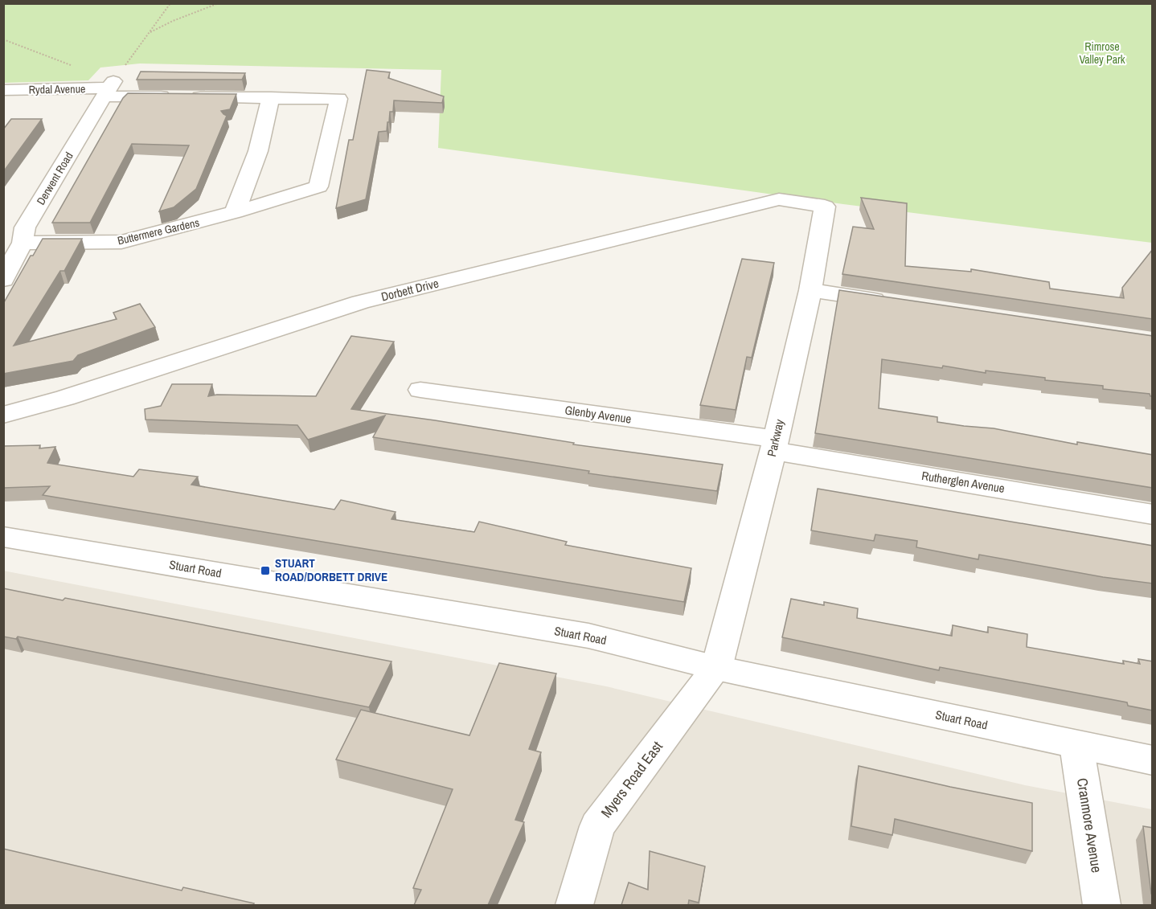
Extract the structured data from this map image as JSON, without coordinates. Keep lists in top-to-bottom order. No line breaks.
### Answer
{"streets":{"street":["Rydal Avenue","Derwent Road","Buttermere Gardens","Dorbett Drive","Glenby Avenue","Parkway","Rutherglen Avenue","Stuart Road","Myers Road East","Cranmore Avenue"]},"crossings":[["Rydal Avenue","Derwent Road"],["Rydal Avenue","Buttermere Gardens"],["Derwent Road","Buttermere Gardens"],["Dorbett Drive","Parkway"],["Glenby Avenue","Parkway"],["Glenby Avenue","Rutherglen Avenue"],["Parkway","Rutherglen Avenue"],["Parkway","Stuart Road"],["Parkway","Myers Road East"],["Stuart Road","Myers Road East"],["Stuart Road","Cranmore Avenue"]],"parks":["Rimrose Valley Park"],"places":{"transit":["STUART ROAD/DORBETT DRIVE"]}}
